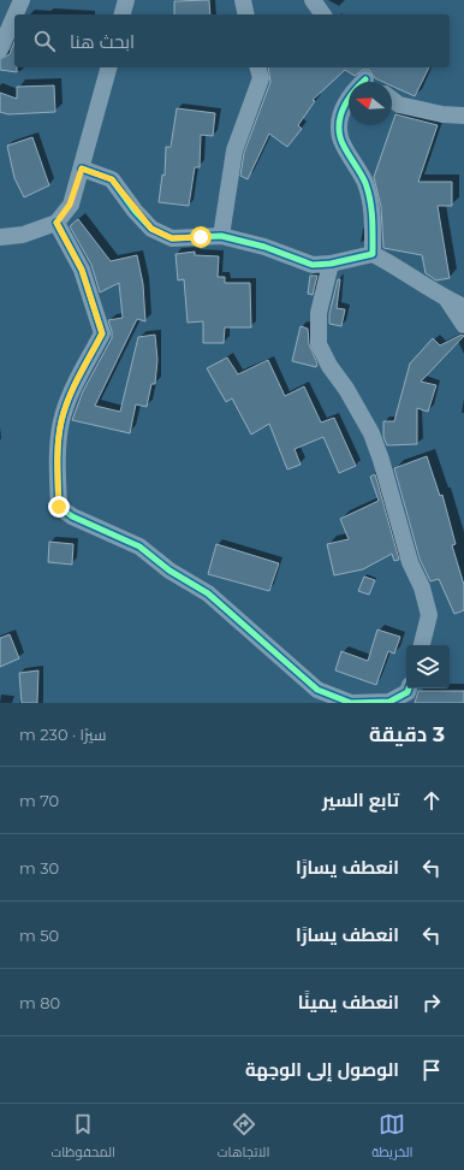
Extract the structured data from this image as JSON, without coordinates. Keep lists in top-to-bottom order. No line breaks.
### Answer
{"north":"left","page":{"search":"ابحث هنا","heading":["3 دقيقة","سيرًا · 230 m"],"list":[["تابع السير","70 m"],["انعطف يسارًا","30 m"],["انعطف يسارًا","50 m"],["انعطف يمينًا","80 m"],"الوصول إلى الوجهة"],"nav":["الخريطة","الاتجاهات","المحفوظات"]}}
